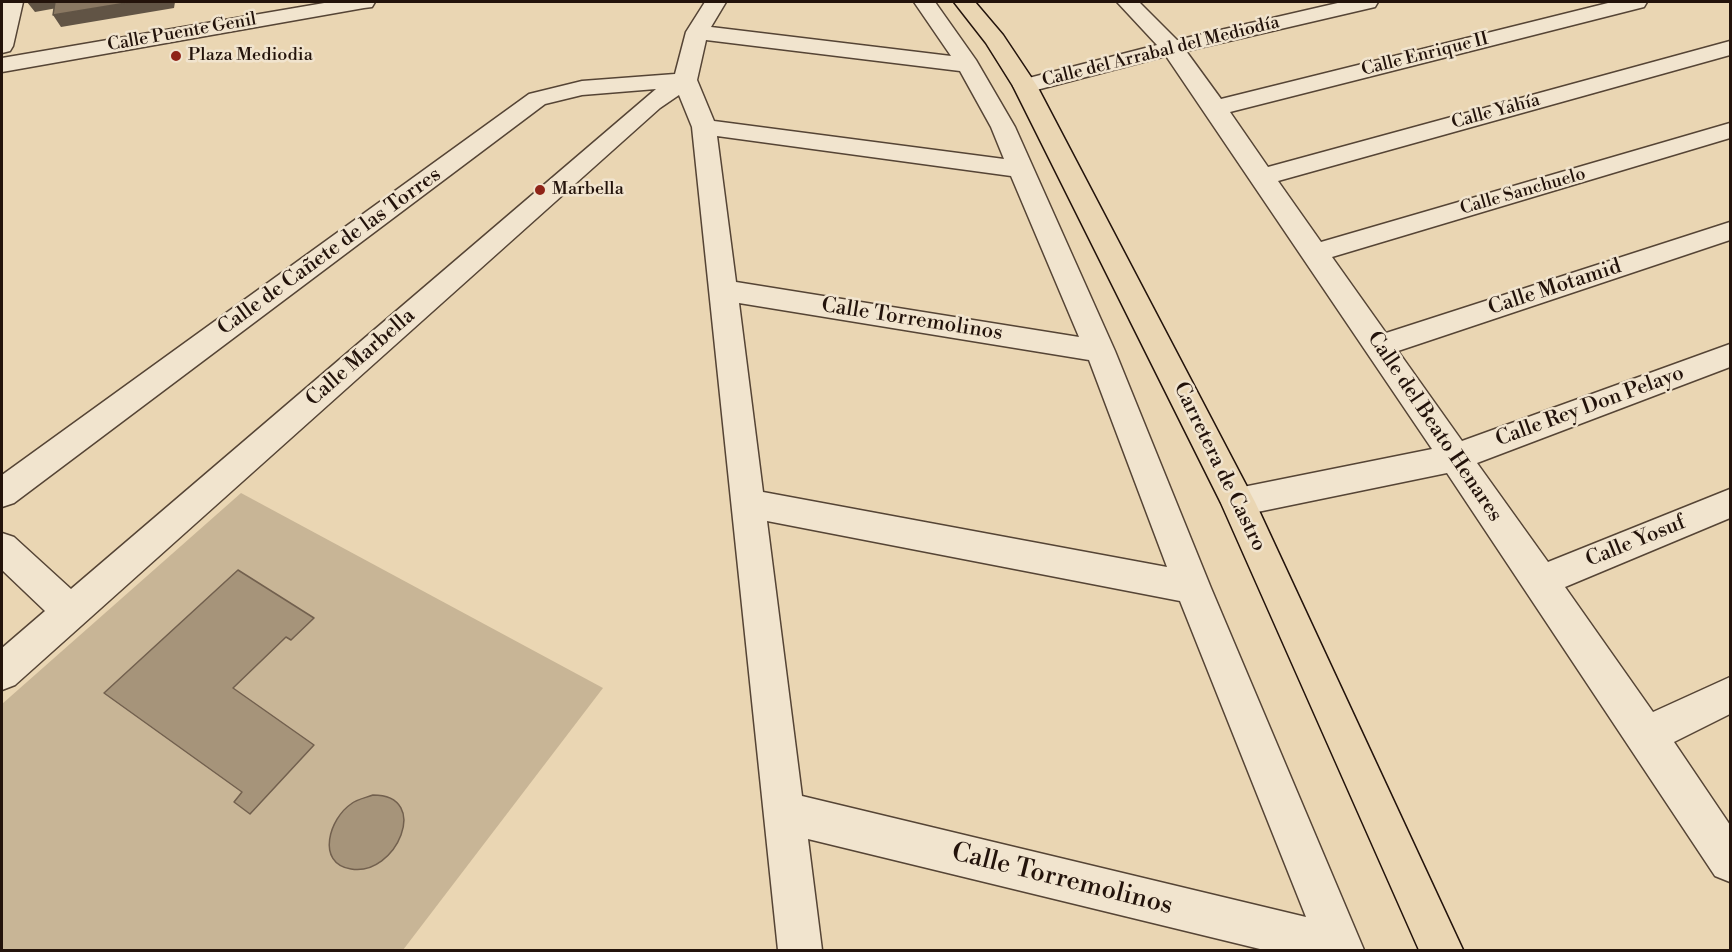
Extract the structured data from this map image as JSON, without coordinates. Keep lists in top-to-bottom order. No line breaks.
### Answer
{"streets":{"main road":["Carretera de Castro"],"street":["Calle Puente Genil","Calle del Arrabal del Mediodía","Calle Enrique II","Calle Yahía","Calle Sanchuelo","Calle de Cañete de las Torres","Calle Motamid","Calle Torremolinos","Calle Marbella","Calle Rey Don Pelayo","Calle del Beato Henares","Calle Yosuf"]},"crossings":[["Calle del Arrabal del Mediodía","Calle del Beato Henares"],["Calle del Arrabal del Mediodía","Carretera de Castro"],["Calle Enrique II","Calle del Beato Henares"],["Calle Yahía","Calle del Beato Henares"],["Calle Sanchuelo","Calle del Beato Henares"],["Calle de Cañete de las Torres","Calle Marbella"],["Calle Motamid","Calle del Beato Henares"],["Calle Rey Don Pelayo","Calle del Beato Henares"],["Calle Rey Don Pelayo","Carretera de Castro"],["Calle del Beato Henares","Calle Yosuf"]],"places":["Plaza Mediodia","Marbella"]}
